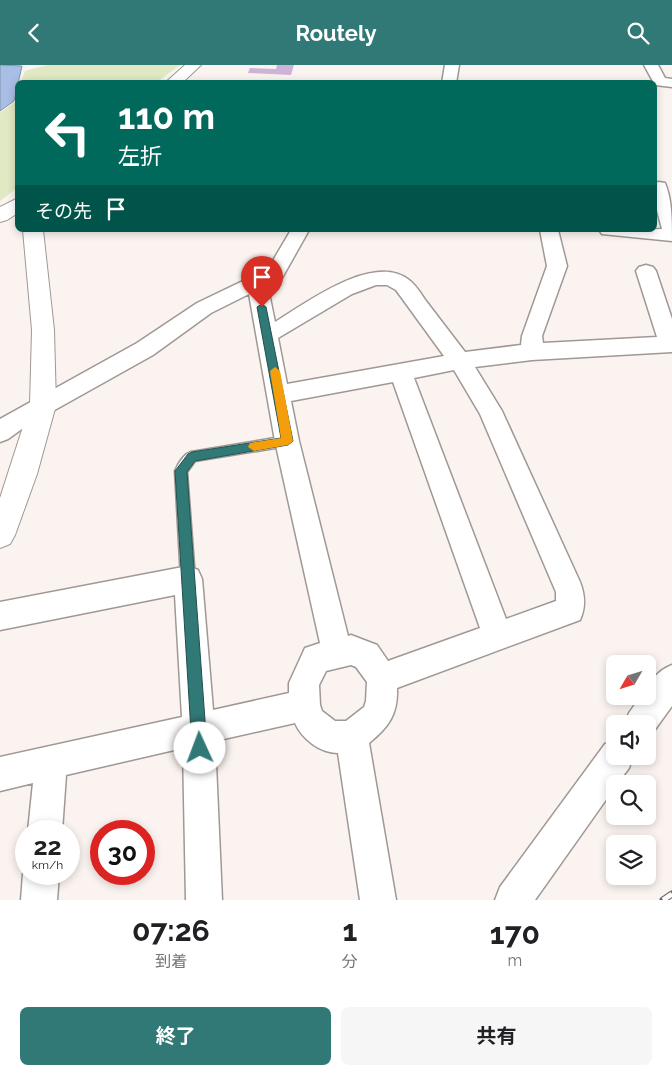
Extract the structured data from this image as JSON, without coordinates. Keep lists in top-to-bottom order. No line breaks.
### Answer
{"north":"bottom left","page":{"header":"Routely","turn":["110 m","左折"],"then":"その先","speed":"22 km/h","limit":"30","eta":["07:26","到着","1","分","170","m"],"buttons":["終了","共有"]}}
